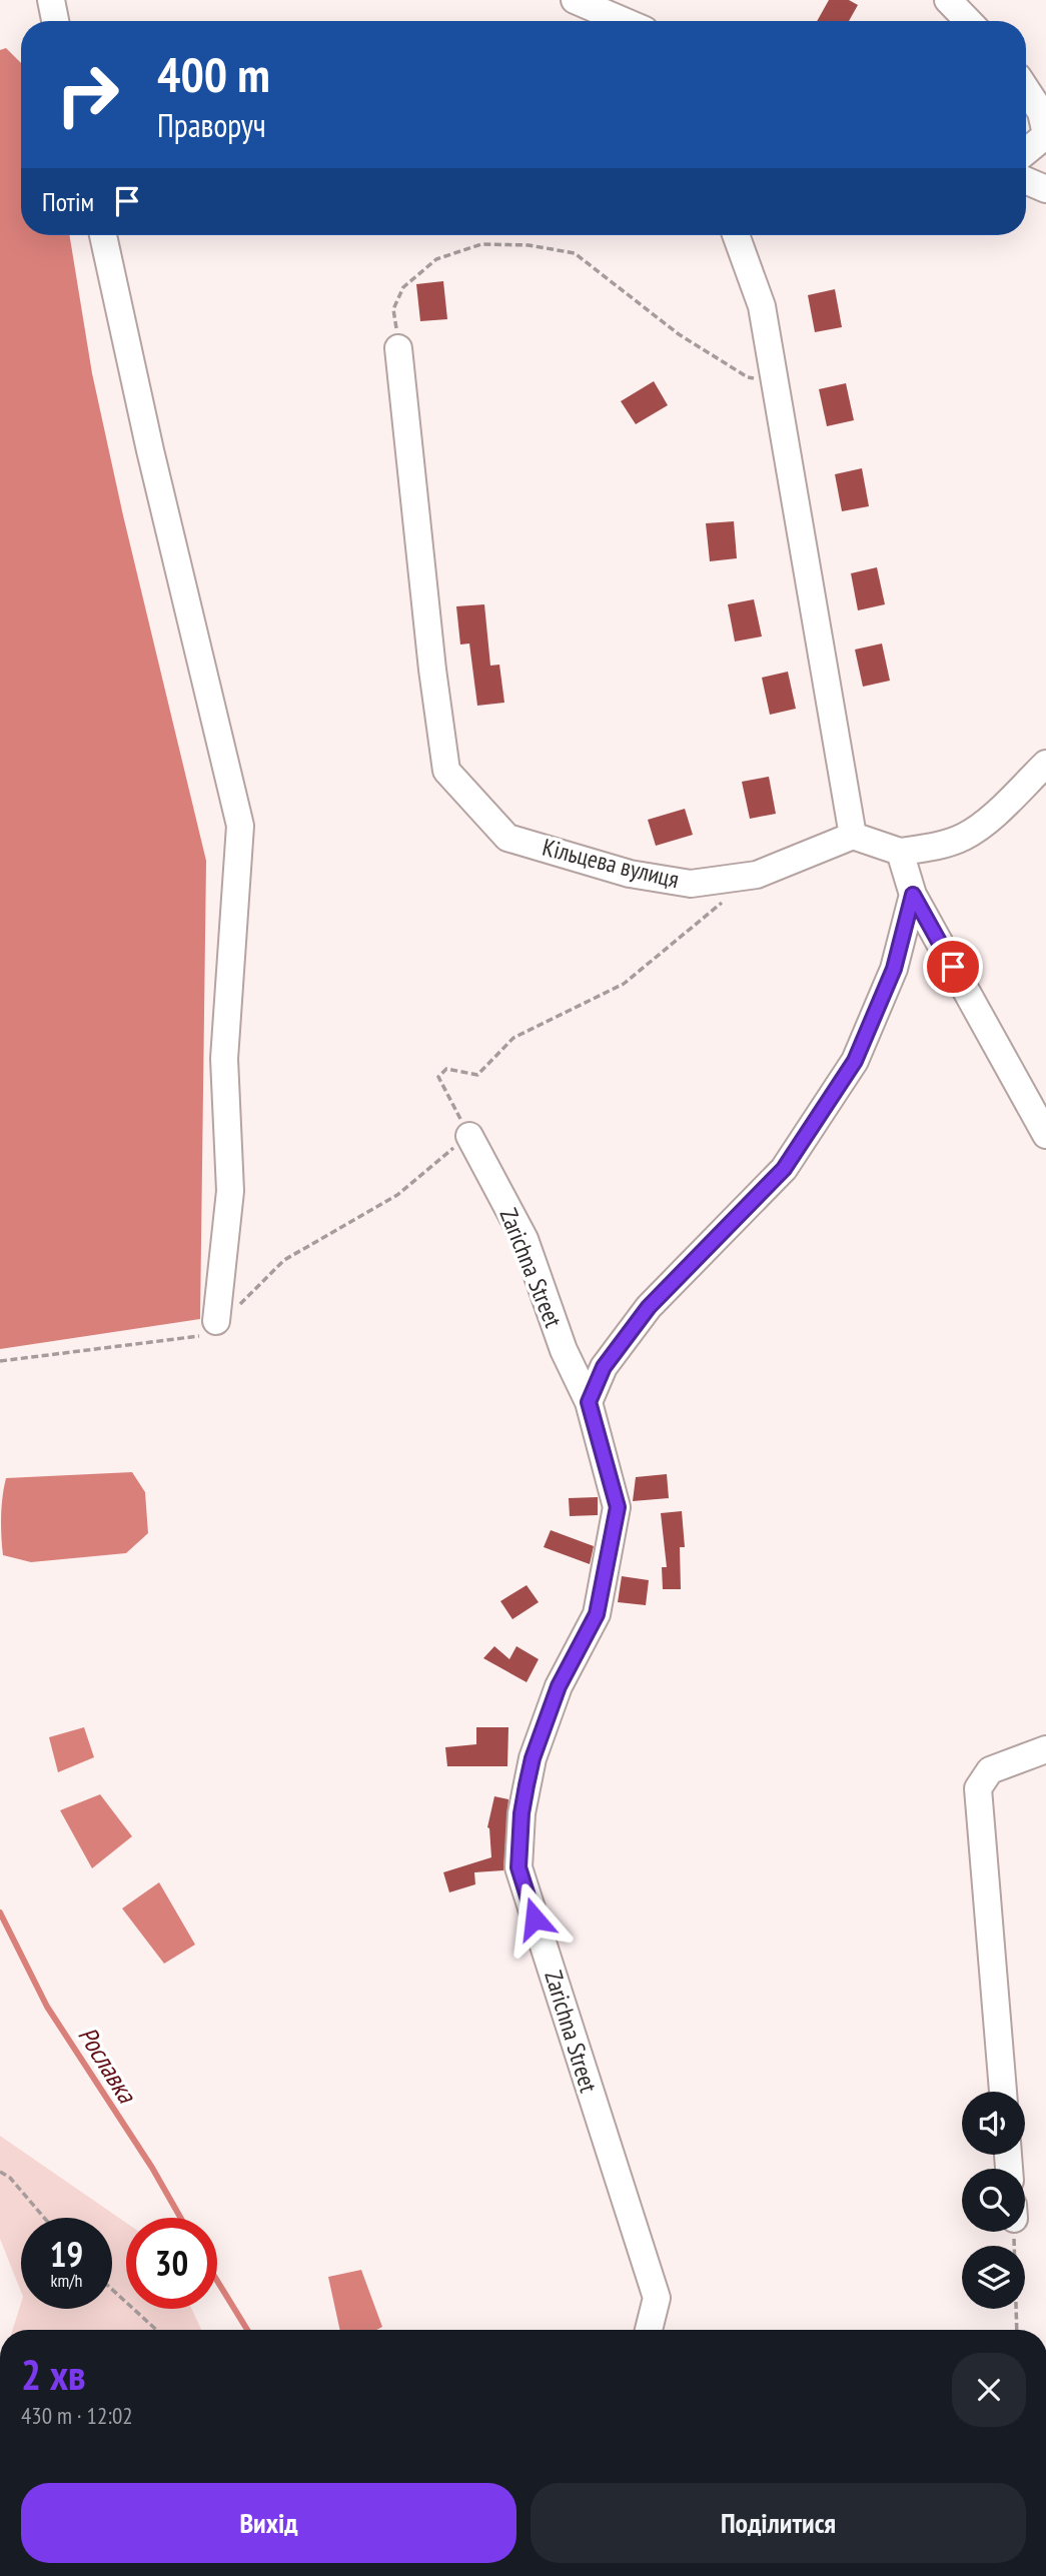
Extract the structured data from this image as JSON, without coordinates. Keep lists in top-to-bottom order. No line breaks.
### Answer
{"streets":{"street":["Кільцева вулиця","Zarichna Street"]},"water":["Рославка"],"page":{"turn":["400 m","Праворуч"],"then":"Потім","speed":"19 km/h","limit":"30","heading":["2 хв","430 m · 12:02"],"buttons":["Вихід","Поділитися"]}}
